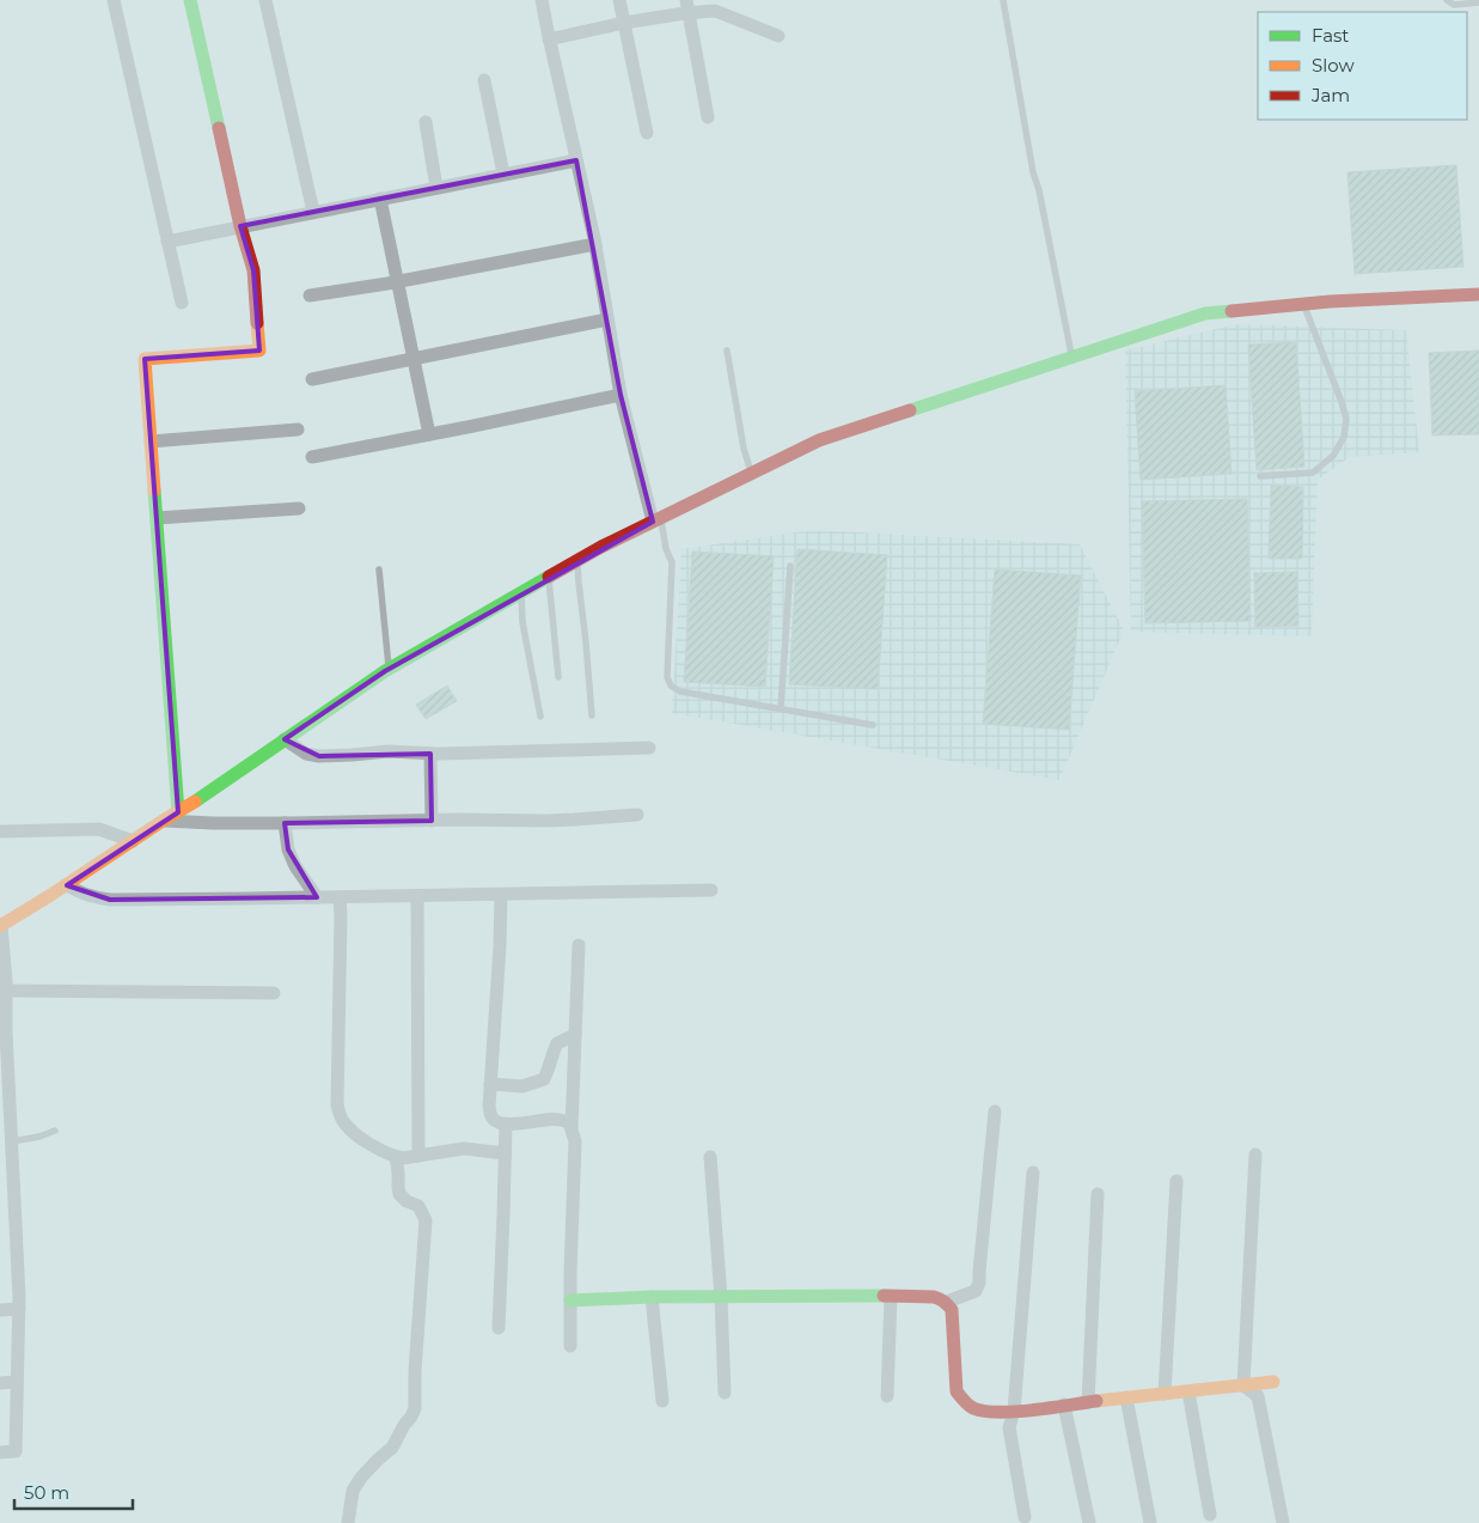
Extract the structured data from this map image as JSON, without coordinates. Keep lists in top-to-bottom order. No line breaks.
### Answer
{"legend":["Fast","Slow","Jam"],"scale_bar":"50 m"}
